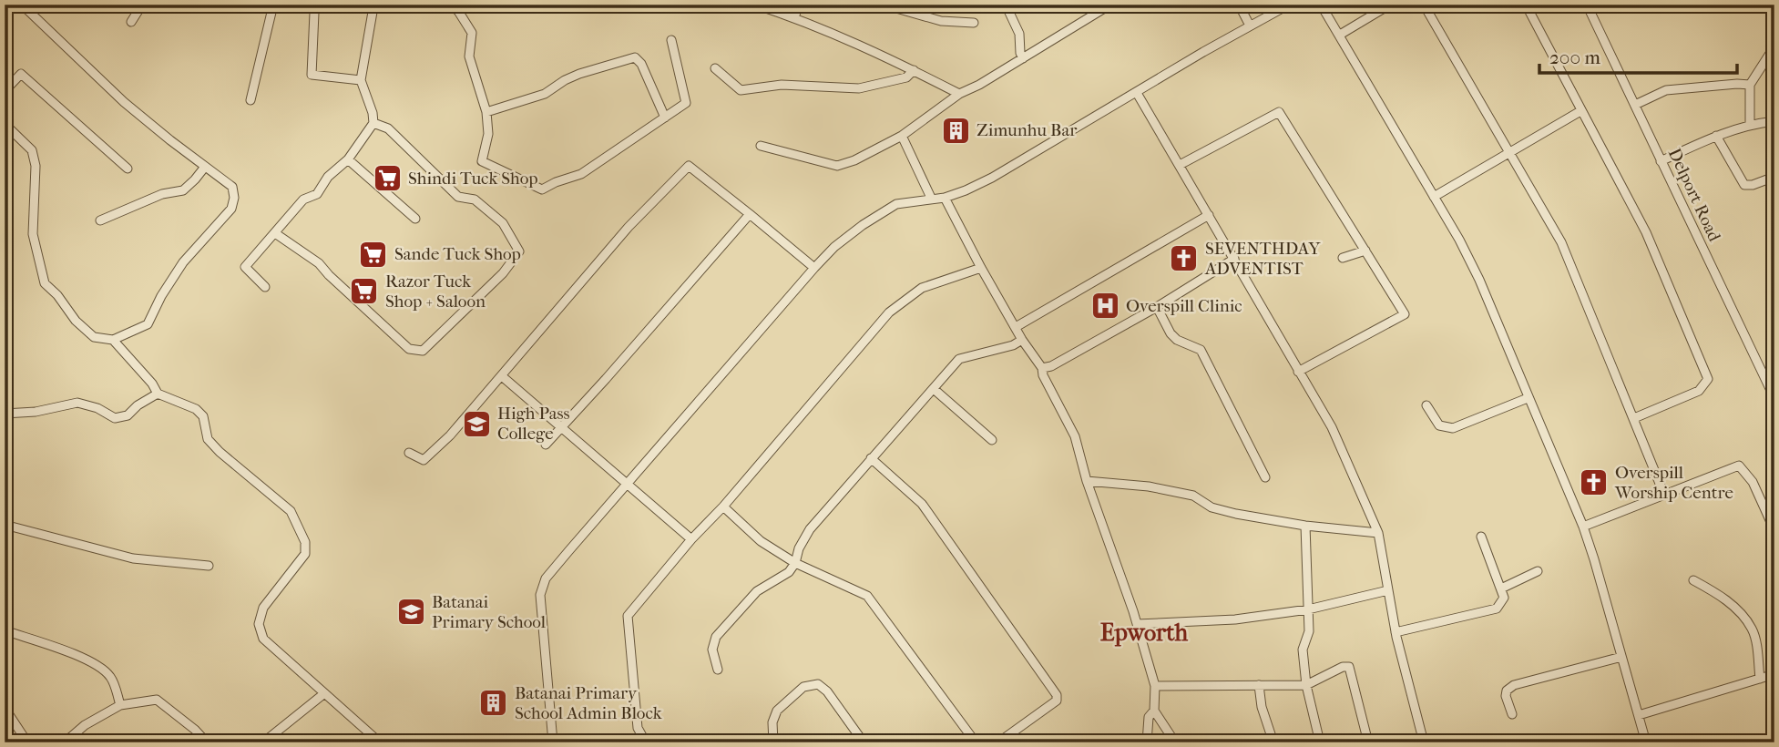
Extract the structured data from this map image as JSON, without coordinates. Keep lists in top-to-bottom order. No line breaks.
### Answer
{"streets":{"street":["Delport Road"]},"districts":["Epworth"],"places":{"building":["Zimunhu Bar","Batanai Primary School Admin Block"],"supermarket":["Shindi Tuck Shop","Sande Tuck Shop","Razor Tuck Shop + Saloon"],"church":["SEVENTHDAY ADVENTIST","Overspill Worship Centre"],"hospital":["Overspill Clinic"],"school or university":["High Pass College","Batanai Primary School"]},"scale_bar":"200 m"}
